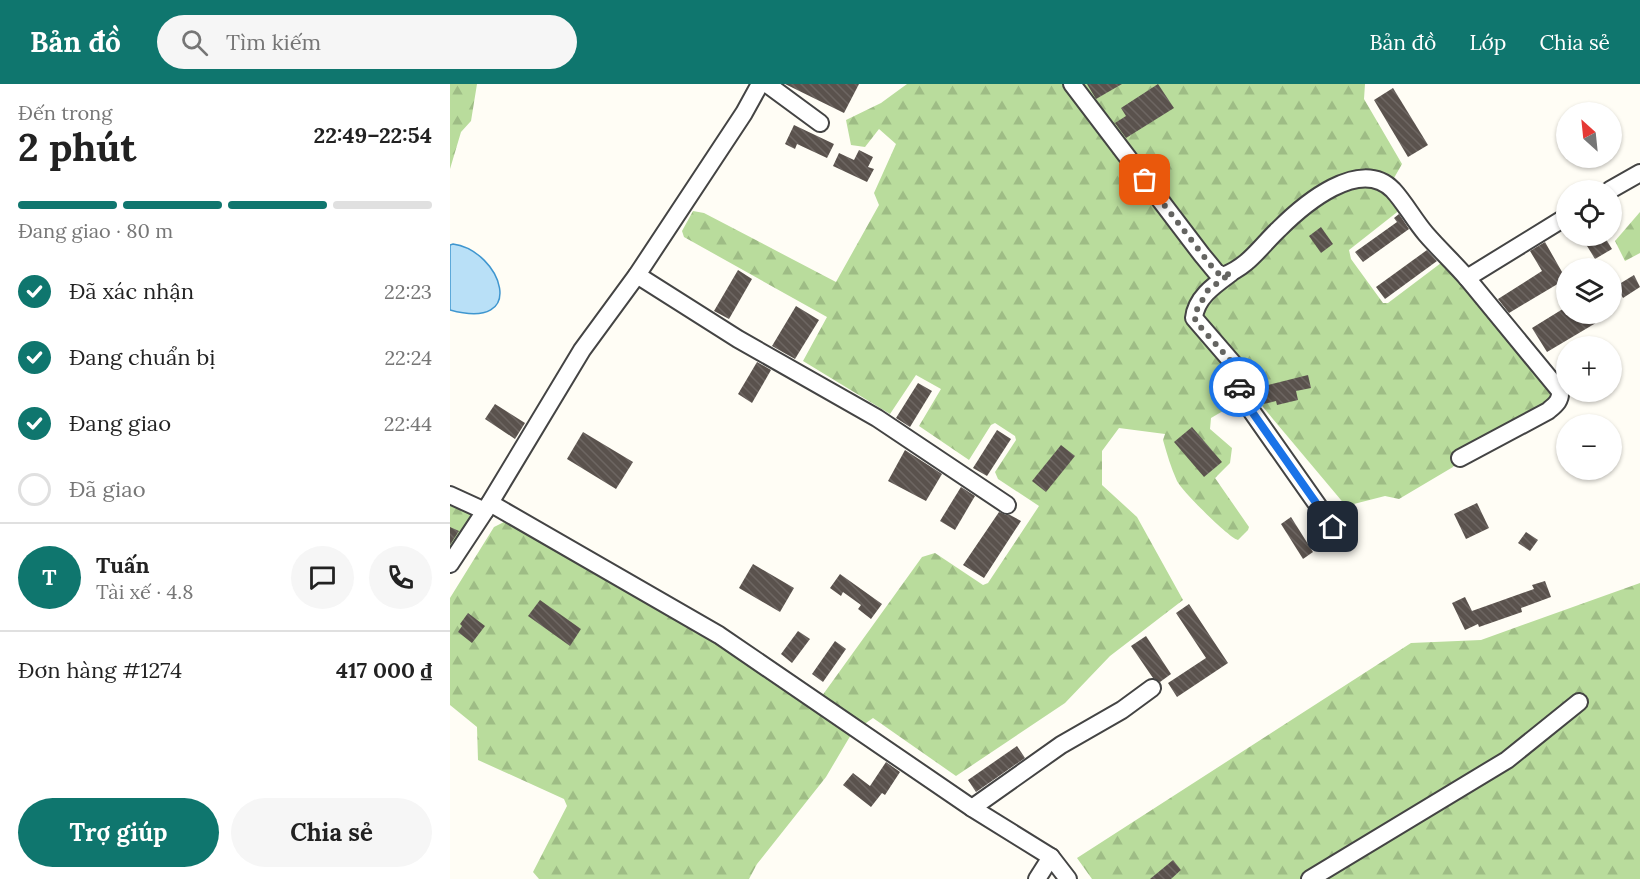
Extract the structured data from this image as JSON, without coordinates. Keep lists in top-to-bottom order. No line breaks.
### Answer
{"north":"top left","page":{"header":"Bản đồ","search":"Tìm kiếm","nav":["Bản đồ","Lớp","Chia sẻ"],"heading":["2 phút","Đến trong","22:49–22:54"],"panel":["Tuấn","Tài xế · 4.8","Đơn hàng #1274","417 000 ₫"],"map_buttons":["+","−"],"bar":"Đang giao · 80 m","list":[["Đã xác nhận","22:23"],["Đang chuẩn bị","22:24"],["Đang giao","22:44"],"Đã giao"],"round":"T","buttons":["Trợ giúp","Chia sẻ"]}}
